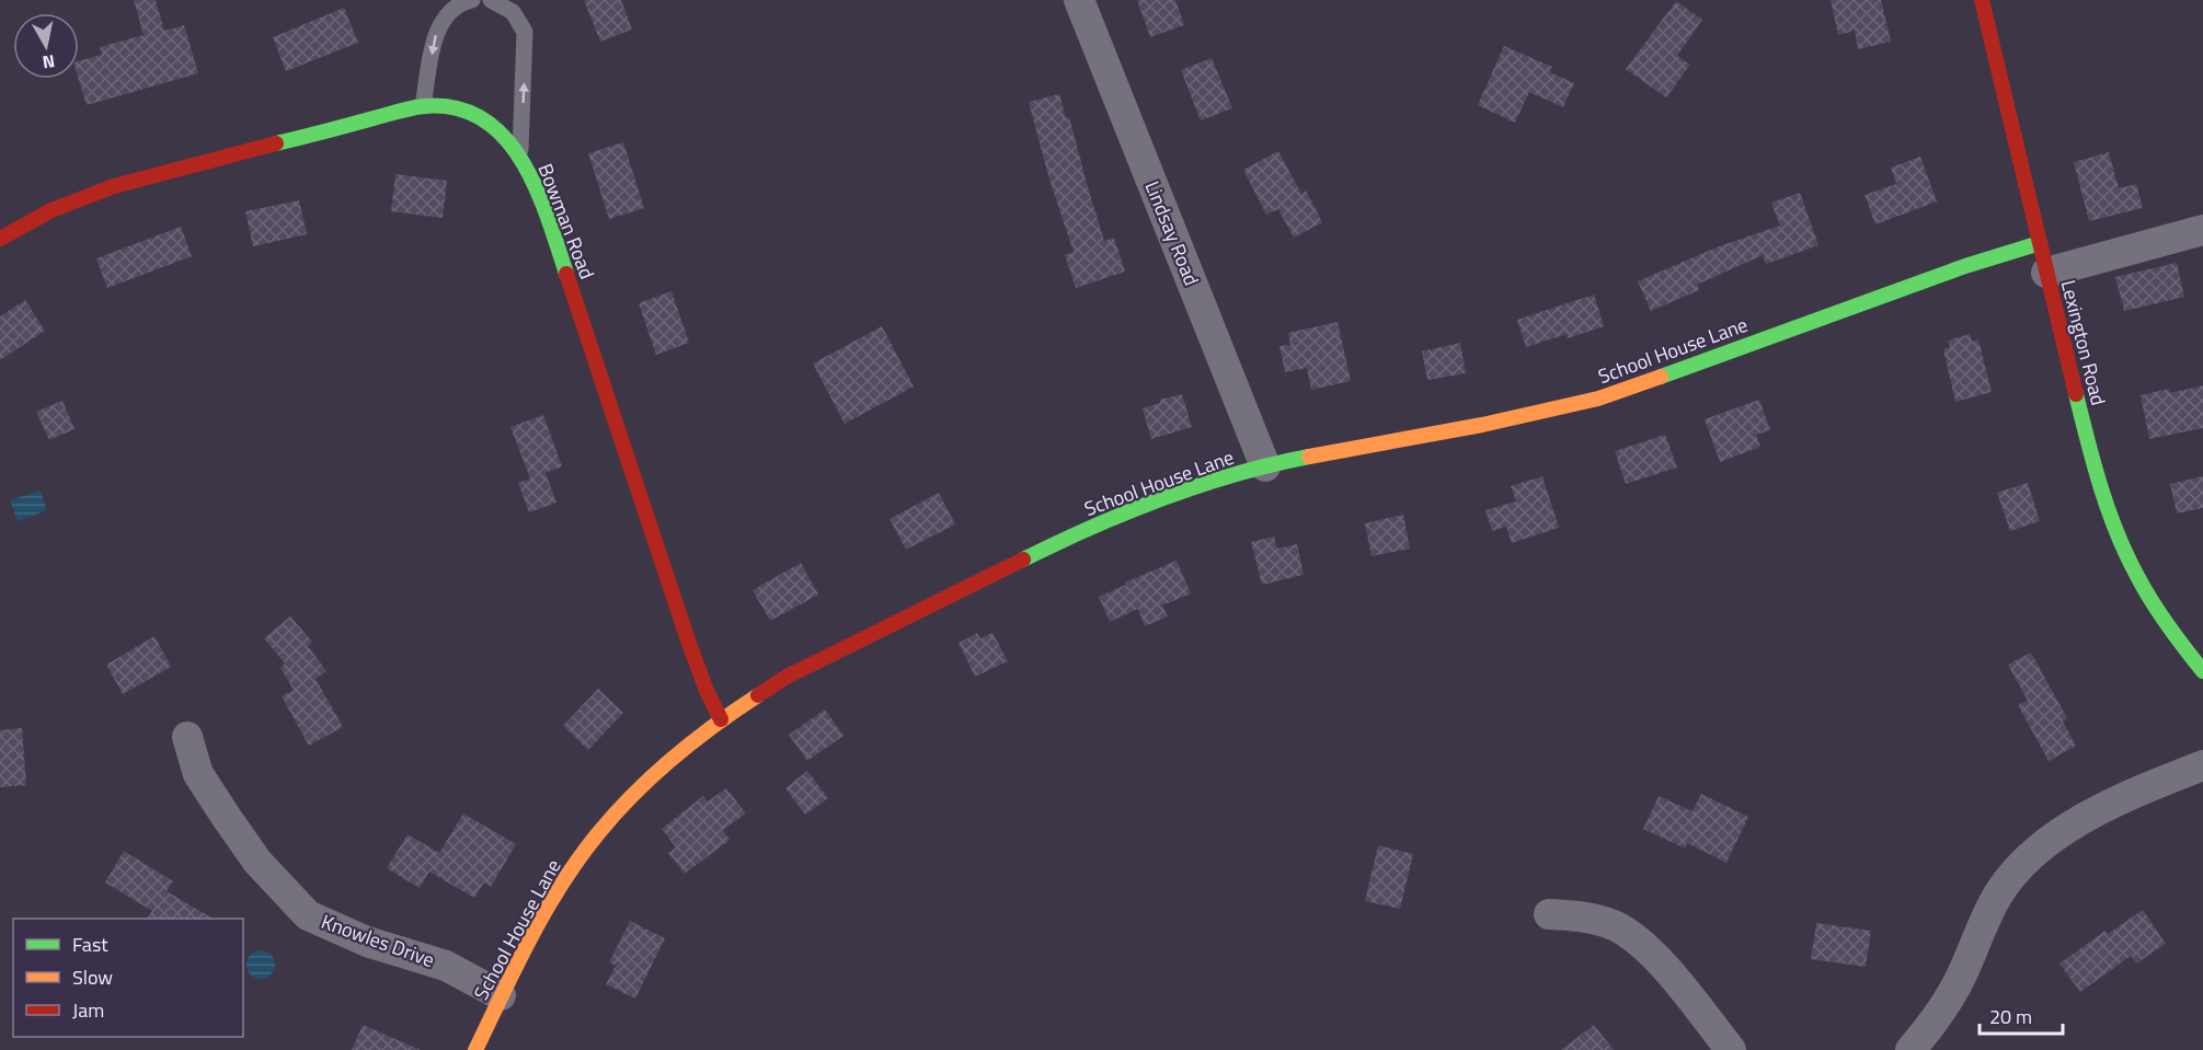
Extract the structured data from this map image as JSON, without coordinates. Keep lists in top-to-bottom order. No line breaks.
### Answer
{"streets":{"street":["Bowman Road","Lindsay Road","Lexington Road","School House Lane","Knowles Drive"]},"crossings":[["Bowman Road","School House Lane"],["Lindsay Road","School House Lane"],["Lexington Road","School House Lane"],["School House Lane","Knowles Drive"]],"legend":["Fast","Slow","Jam"],"scale_bar":"20 m","north":"bottom"}
